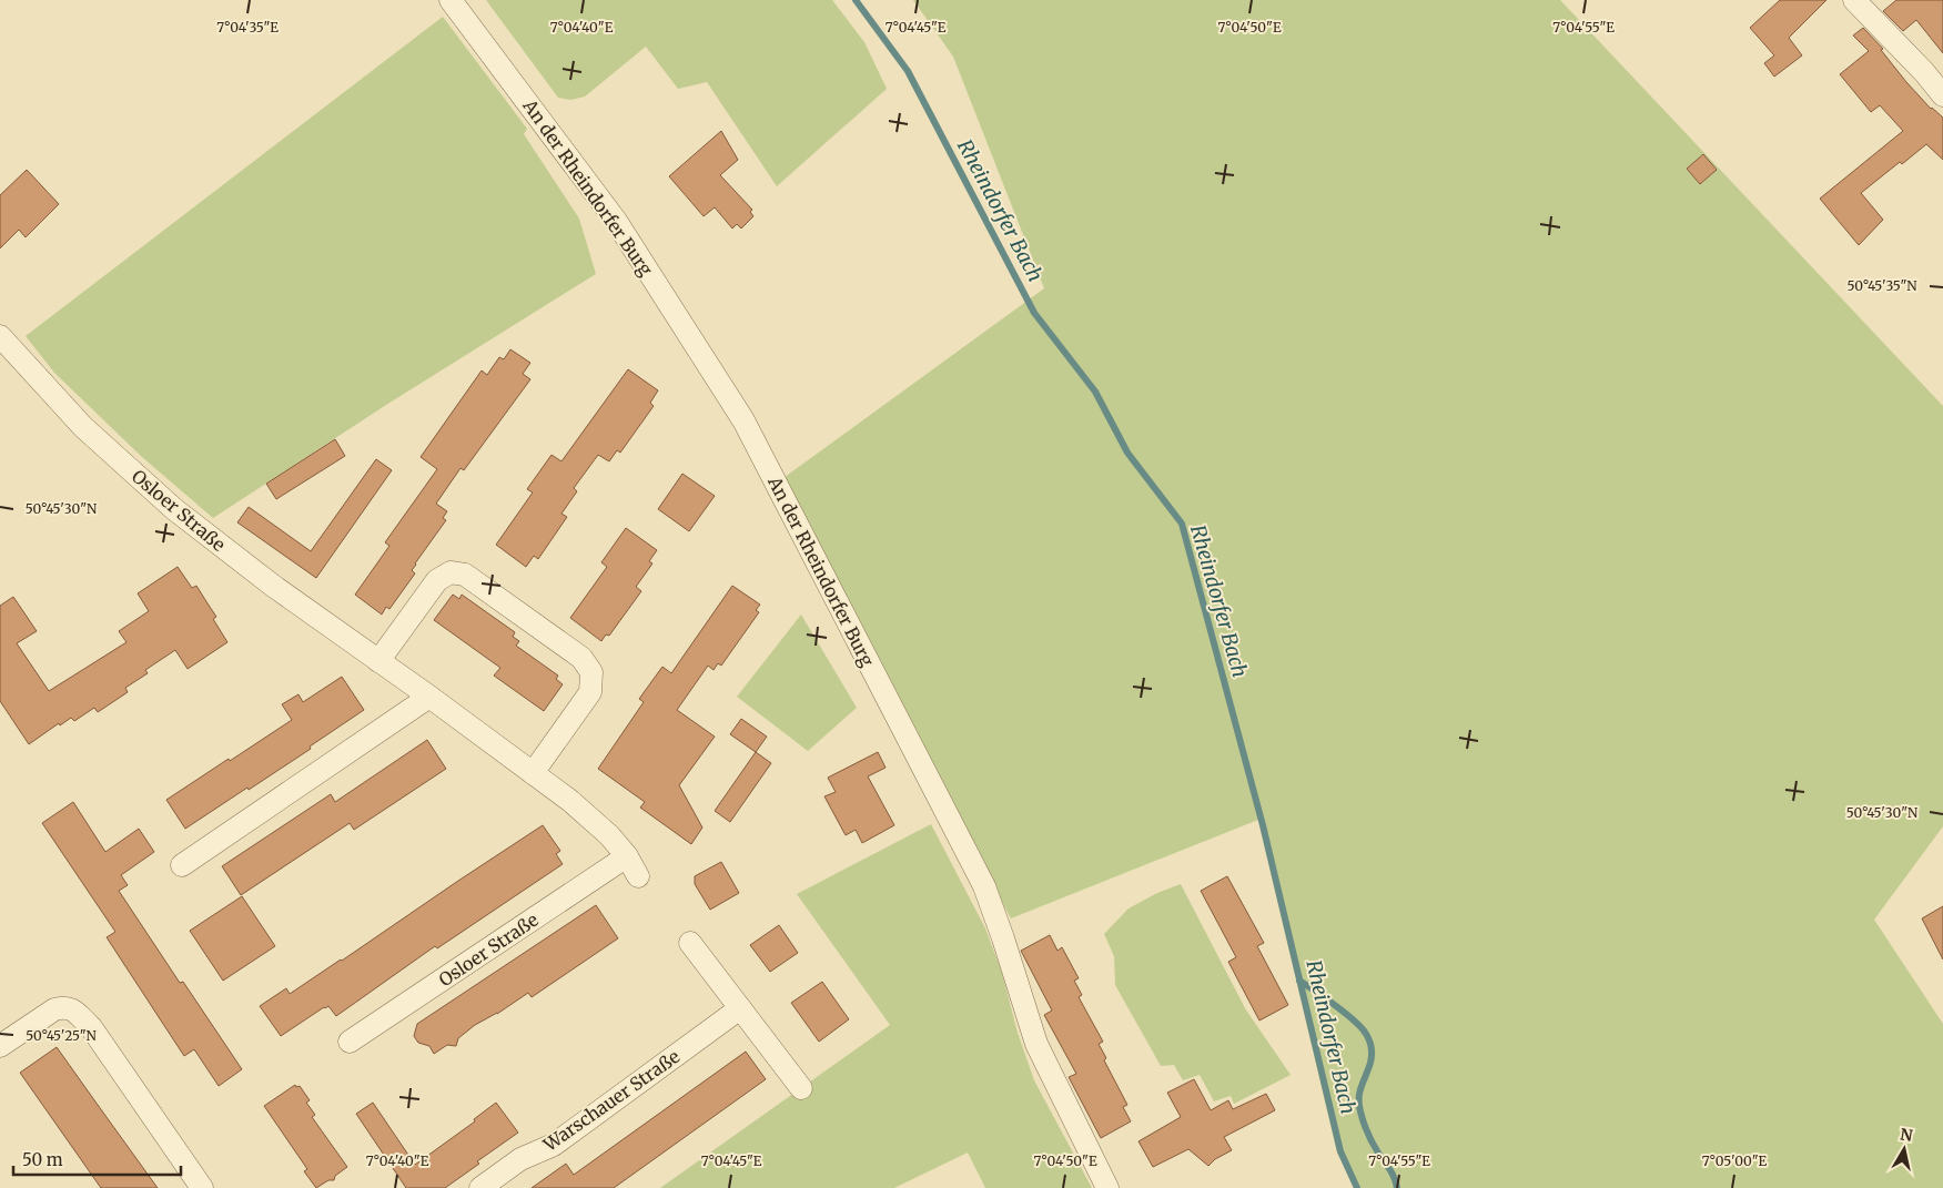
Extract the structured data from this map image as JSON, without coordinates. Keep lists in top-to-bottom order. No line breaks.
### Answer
{"streets":{"street":["An der Rheindorfer Burg","Osloer Straße","Warschauer Straße"]},"water":["Rheindorfer Bach"],"scale_bar":"50 m","north":"top","coordinates":["7°04'35\"E","7°04'40\"E","7°04'45\"E","7°04'50\"E","7°04'55\"E","50°45'35\"N","50°45'30\"N","50°45'25\"N","7°05'00\"E"]}
